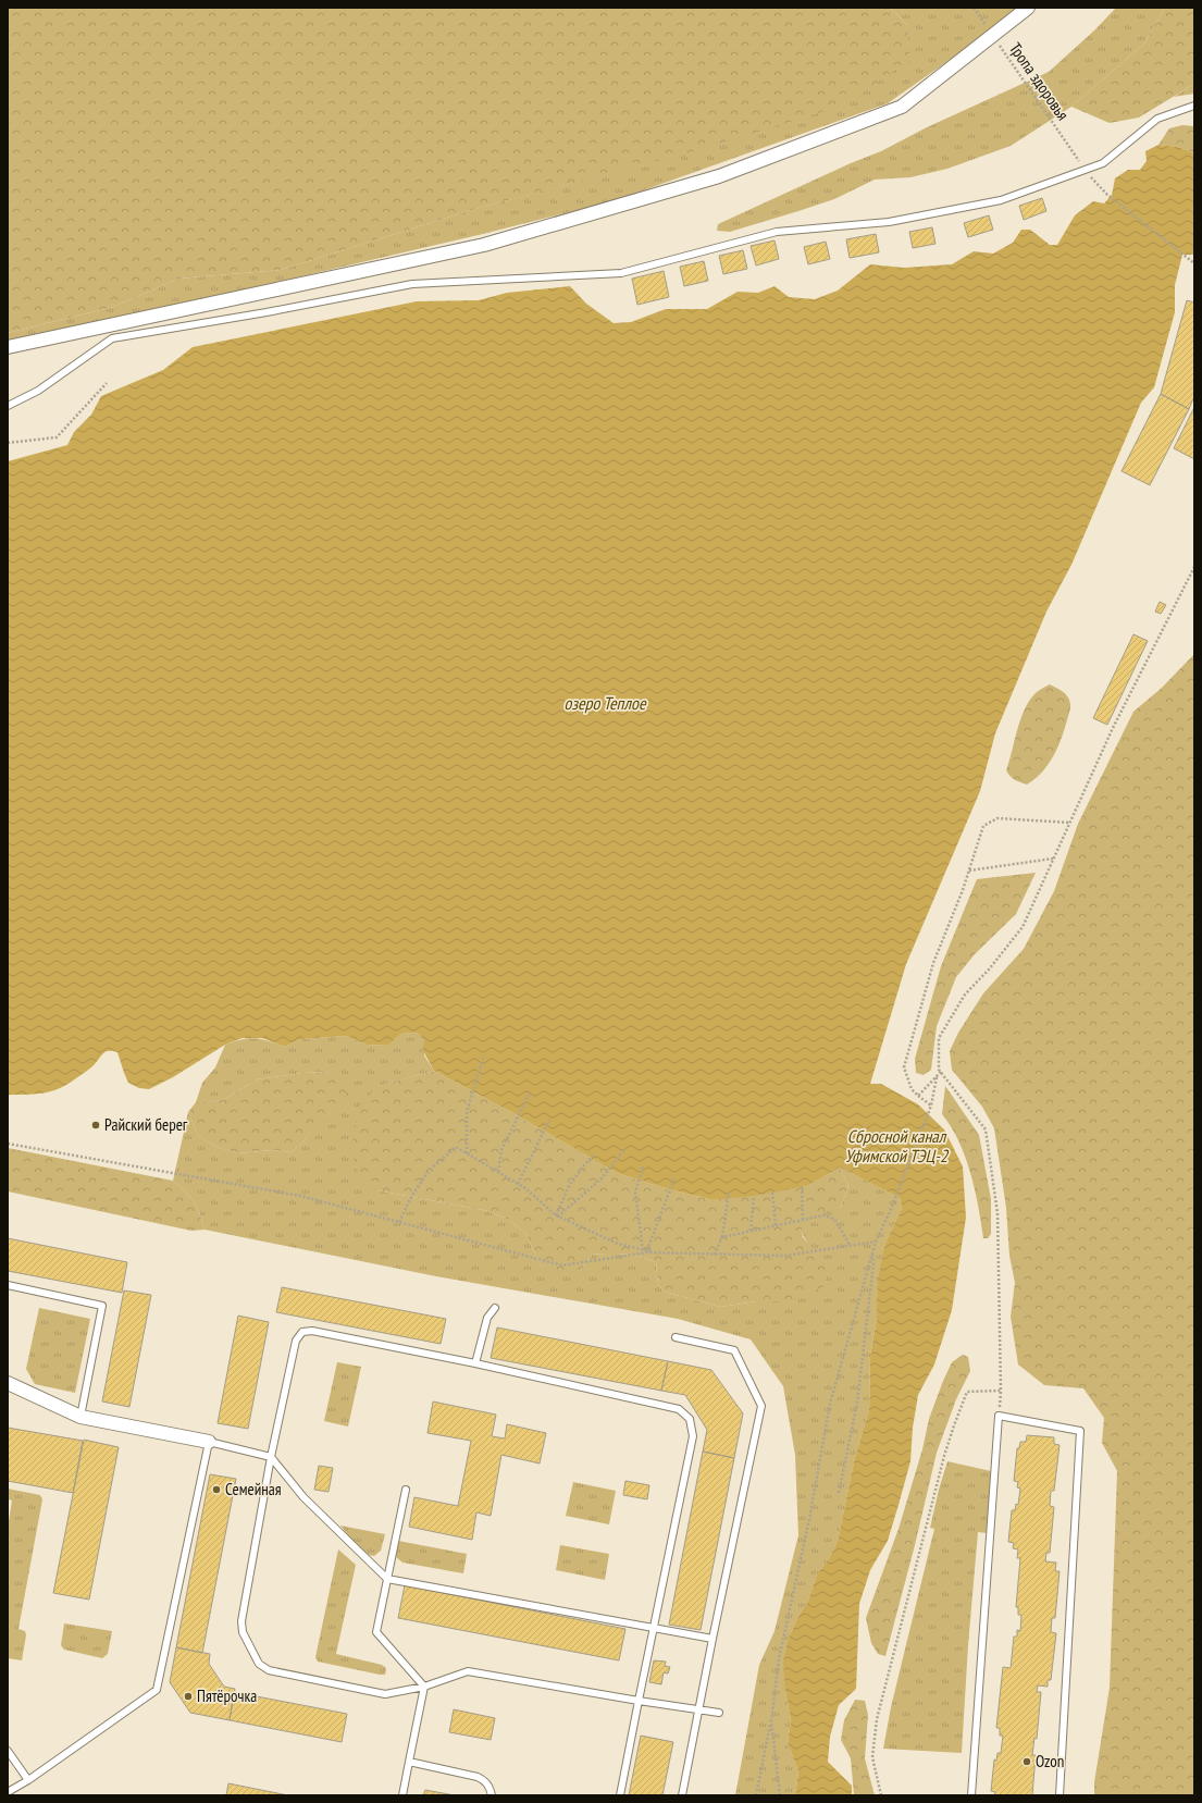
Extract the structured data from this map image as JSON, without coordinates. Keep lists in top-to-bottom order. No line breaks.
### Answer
{"streets":{"path":["Тропа здоровья"]},"water":["озеро Теплое","Сбросной канал Уфимской ТЭЦ-2"],"places":["Райский берег","Семейная","Пятёрочка","Ozon"]}
